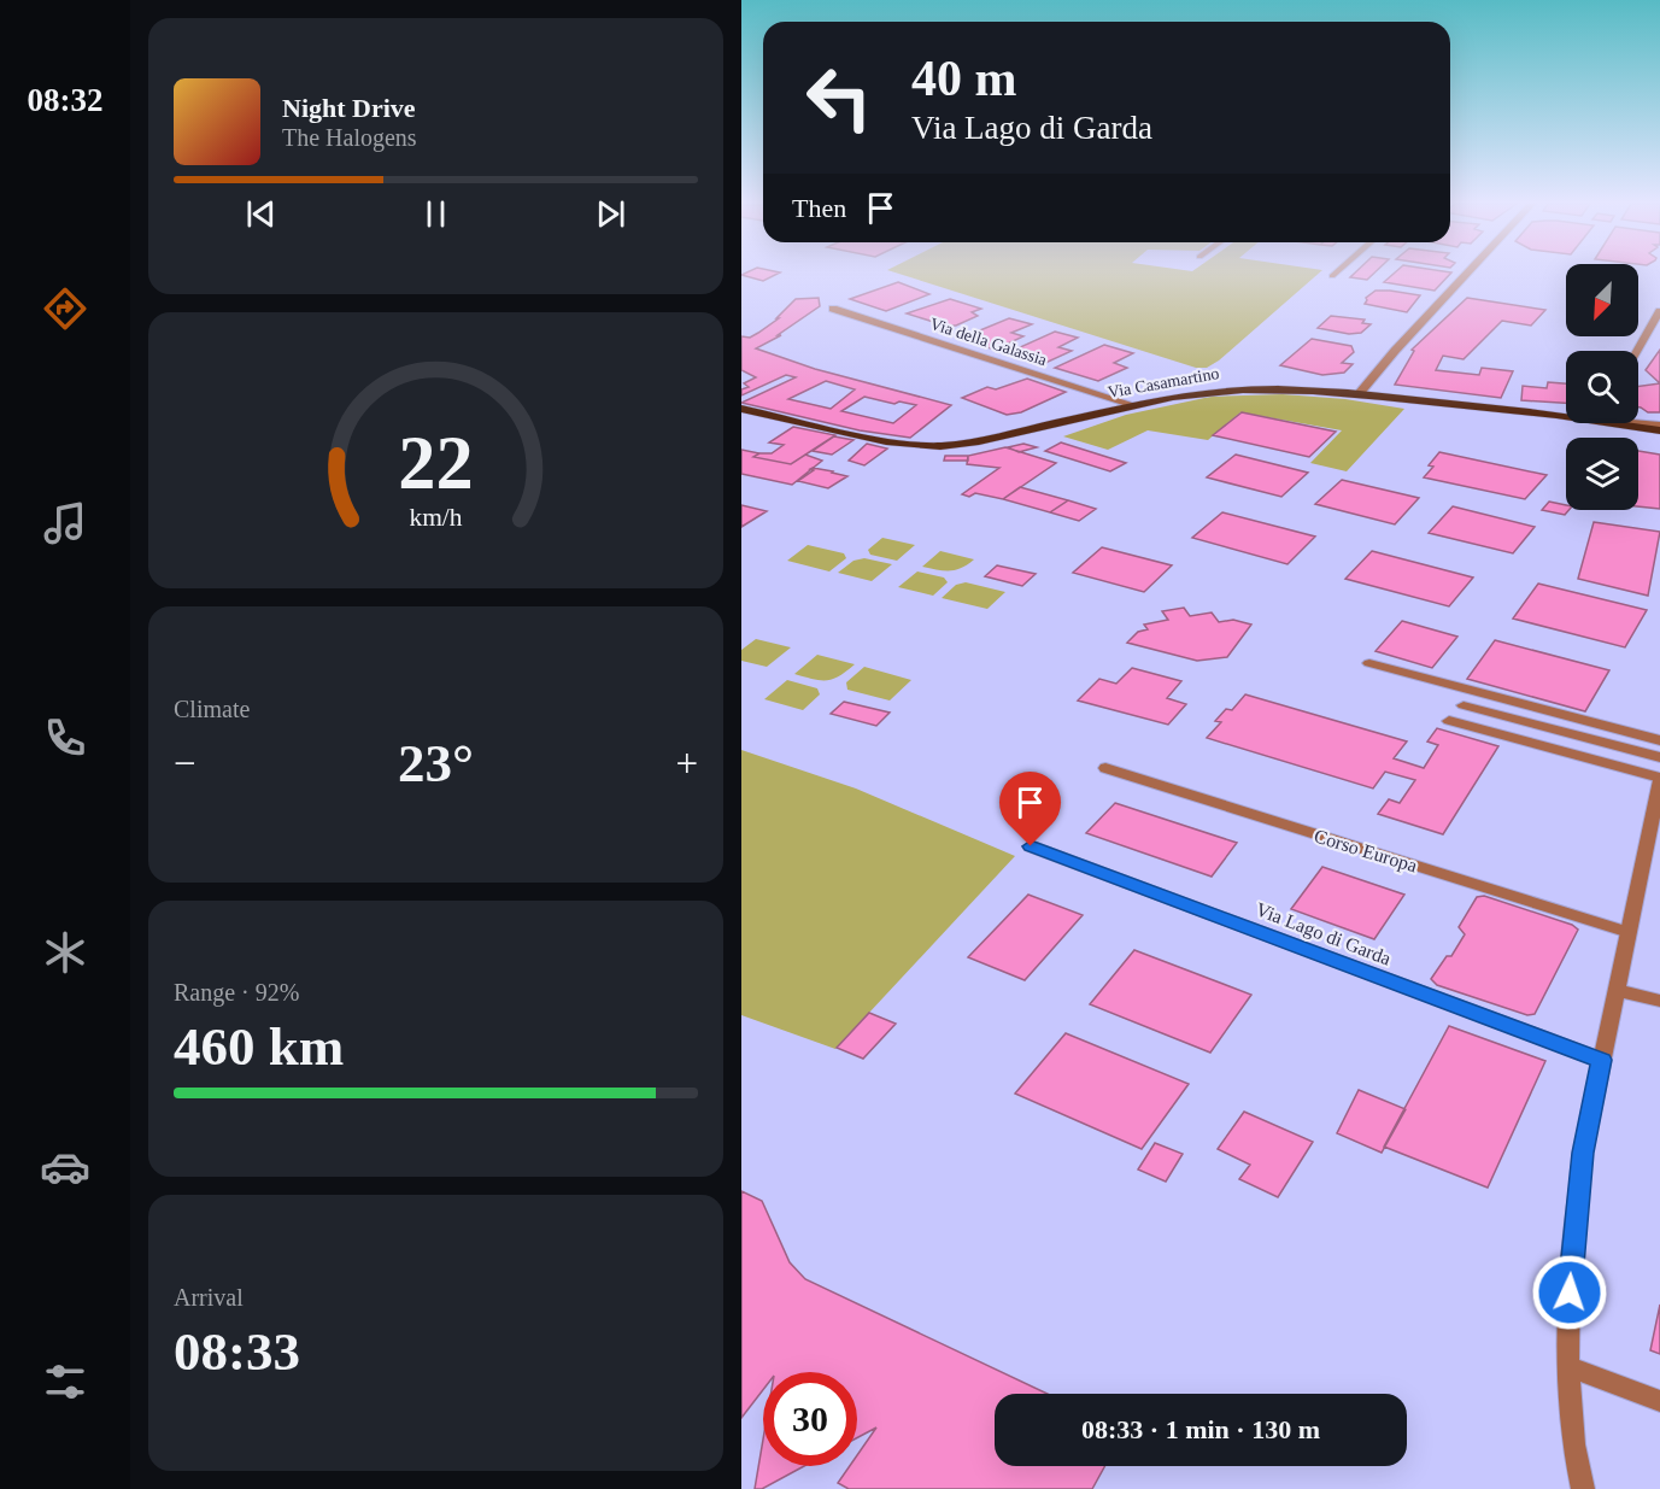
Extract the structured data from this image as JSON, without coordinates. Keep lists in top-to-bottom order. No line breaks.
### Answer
{"streets":{"main road":["Via Casamartino"],"street":["Via della Galassia","Corso Europa","Via Lago di Garda"]},"crossings":[["Via della Galassia","Via Casamartino"]],"north":"bottom left","page":{"tabs":"08:32","turn":["40 m","Via Lago di Garda"],"song":["Night Drive","The Halogens"],"then":"Then","tile":["Climate",["Range · 92%","460 km"],["Arrival","08:33"]],"heat":["−","23°","+"],"limit":"30","trip":"08:33 · 1 min · 130 m","gauge":["22","km/h"]}}
